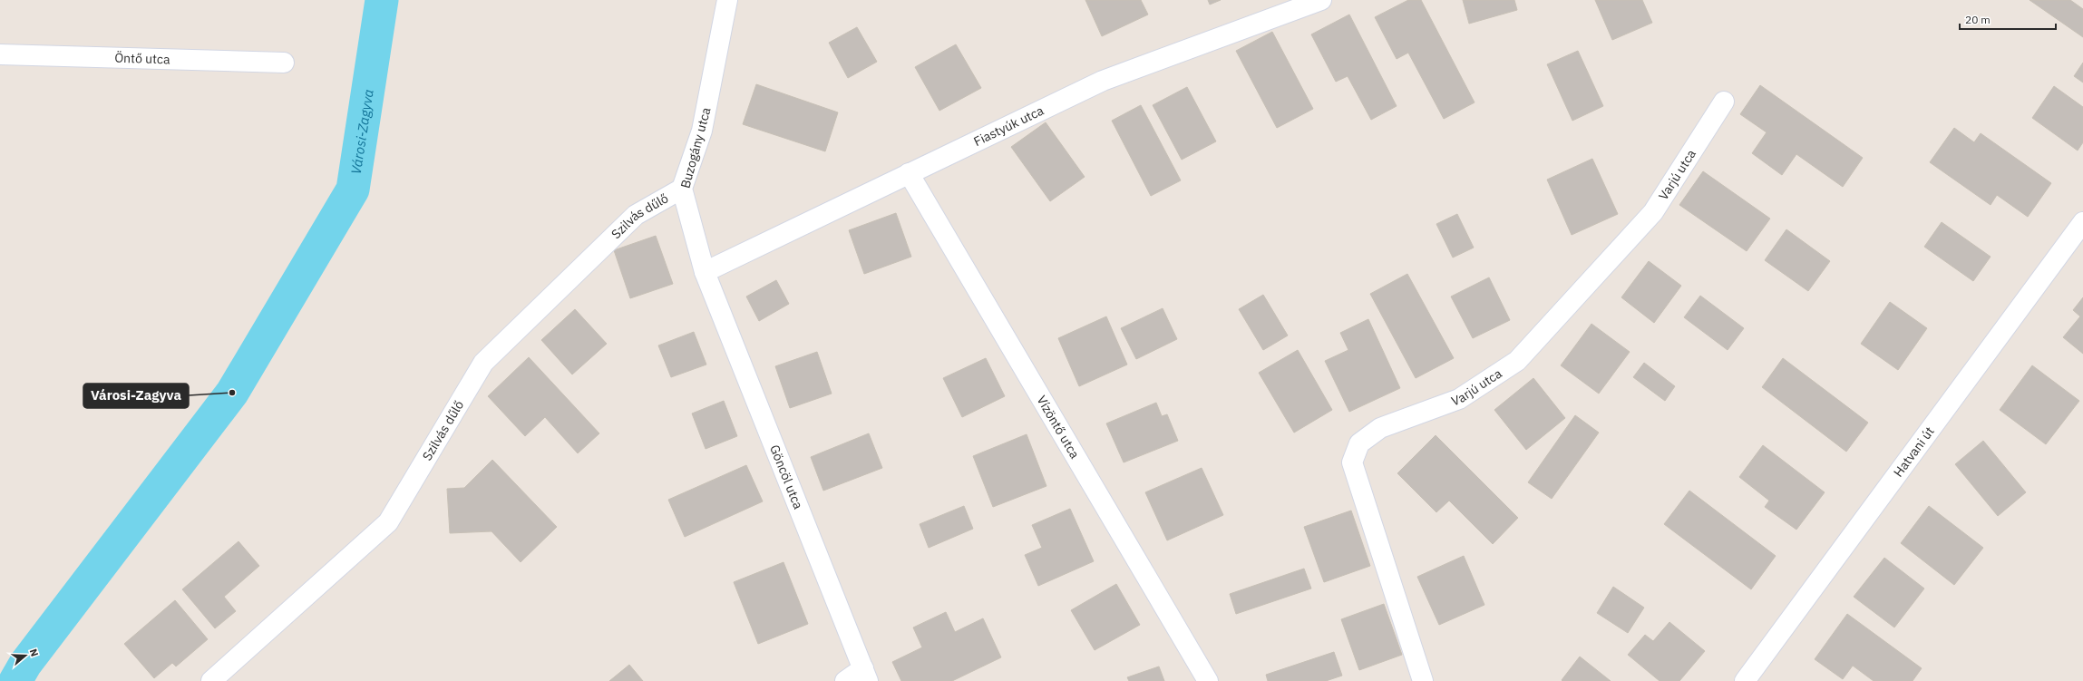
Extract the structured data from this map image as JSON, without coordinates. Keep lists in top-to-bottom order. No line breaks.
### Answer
{"streets":{"street":["Öntő utca","Fiastyúk utca","Buzogány utca","Varjú utca","Szilvás dűlő","Vízöntő utca","Hatvani út","Göncöl utca"]},"crossings":[["Fiastyúk utca","Buzogány utca"],["Fiastyúk utca","Vízöntő utca"],["Fiastyúk utca","Göncöl utca"],["Buzogány utca","Szilvás dűlő"],["Buzogány utca","Göncöl utca"]],"water":["Városi-Zagyva"],"places":["Városi-Zagyva"],"scale_bar":"20 m","north":"right"}
